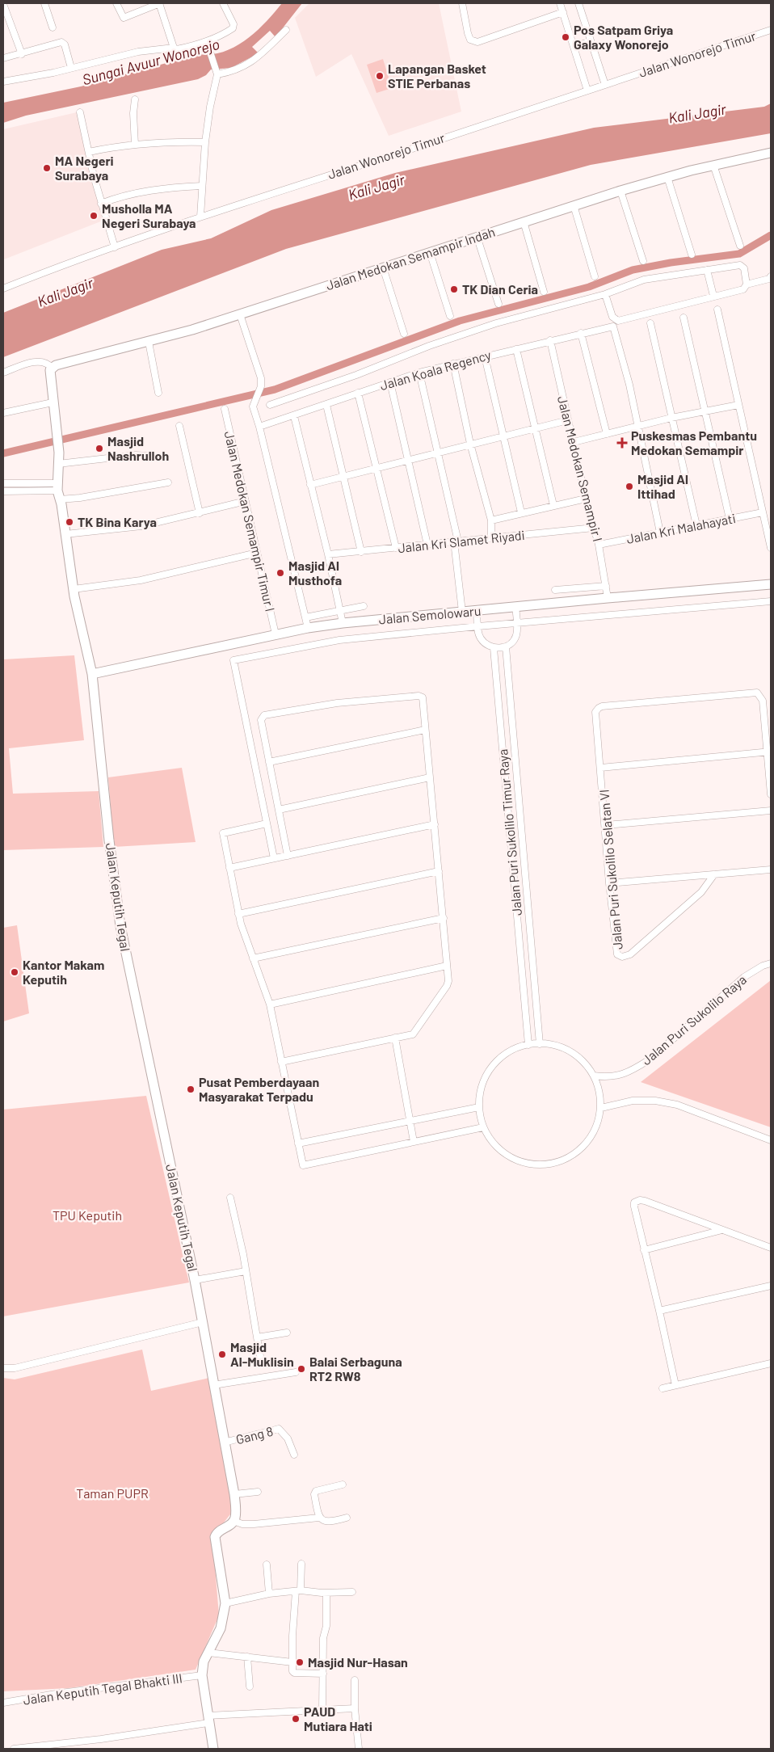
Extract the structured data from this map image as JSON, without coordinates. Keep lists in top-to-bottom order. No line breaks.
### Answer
{"streets":{"main road":["Jalan Medokan Semampir Indah","Jalan Semolowaru","Jalan Keputih Tegal"],"street":["Jalan Wonorejo Timur","Jalan Koala Regency","Jalan Medokan Semampir I","Jalan Medokan Semampir Timur I","Jalan Kri Malahayati","Jalan Kri Slamet Riyadi","Jalan Puri Sukolilo Timur Raya","Jalan Puri Sukolilo Selatan VI","Jalan Puri Sukolilo Raya","Gang 8","Jalan Keputih Tegal Bhakti III"]},"crossings":[["Jalan Medokan Semampir Indah","Jalan Keputih Tegal"],["Jalan Koala Regency","Jalan Medokan Semampir I"],["Jalan Medokan Semampir I","Jalan Kri Malahayati"],["Jalan Medokan Semampir I","Jalan Kri Slamet Riyadi"],["Jalan Medokan Semampir I","Jalan Semolowaru"],["Jalan Medokan Semampir Timur I","Jalan Semolowaru"],["Jalan Semolowaru","Jalan Keputih Tegal"],["Jalan Puri Sukolilo Timur Raya","Jalan Puri Sukolilo Raya"],["Jalan Keputih Tegal","Gang 8"]],"water":["Sungai Avuur Wonorejo","Kali Jagir"],"parks":["TPU Keputih","Taman PUPR"],"places":{"other":["Pos Satpam Griya Galaxy Wonorejo","Lapangan Basket STIE Perbanas","MA Negeri Surabaya","Musholla MA Negeri Surabaya","TK Dian Ceria","Masjid Nashrulloh","Masjid Al Ittihad","TK Bina Karya","Masjid Al Musthofa","Kantor Makam Keputih","Pusat Pemberdayaan Masyarakat Terpadu","Masjid Al-Muklisin","Balai Serbaguna RT2 RW8","Masjid Nur-Hasan","PAUD Mutiara Hati"],"health":["Puskesmas Pembantu Medokan Semampir"]}}
